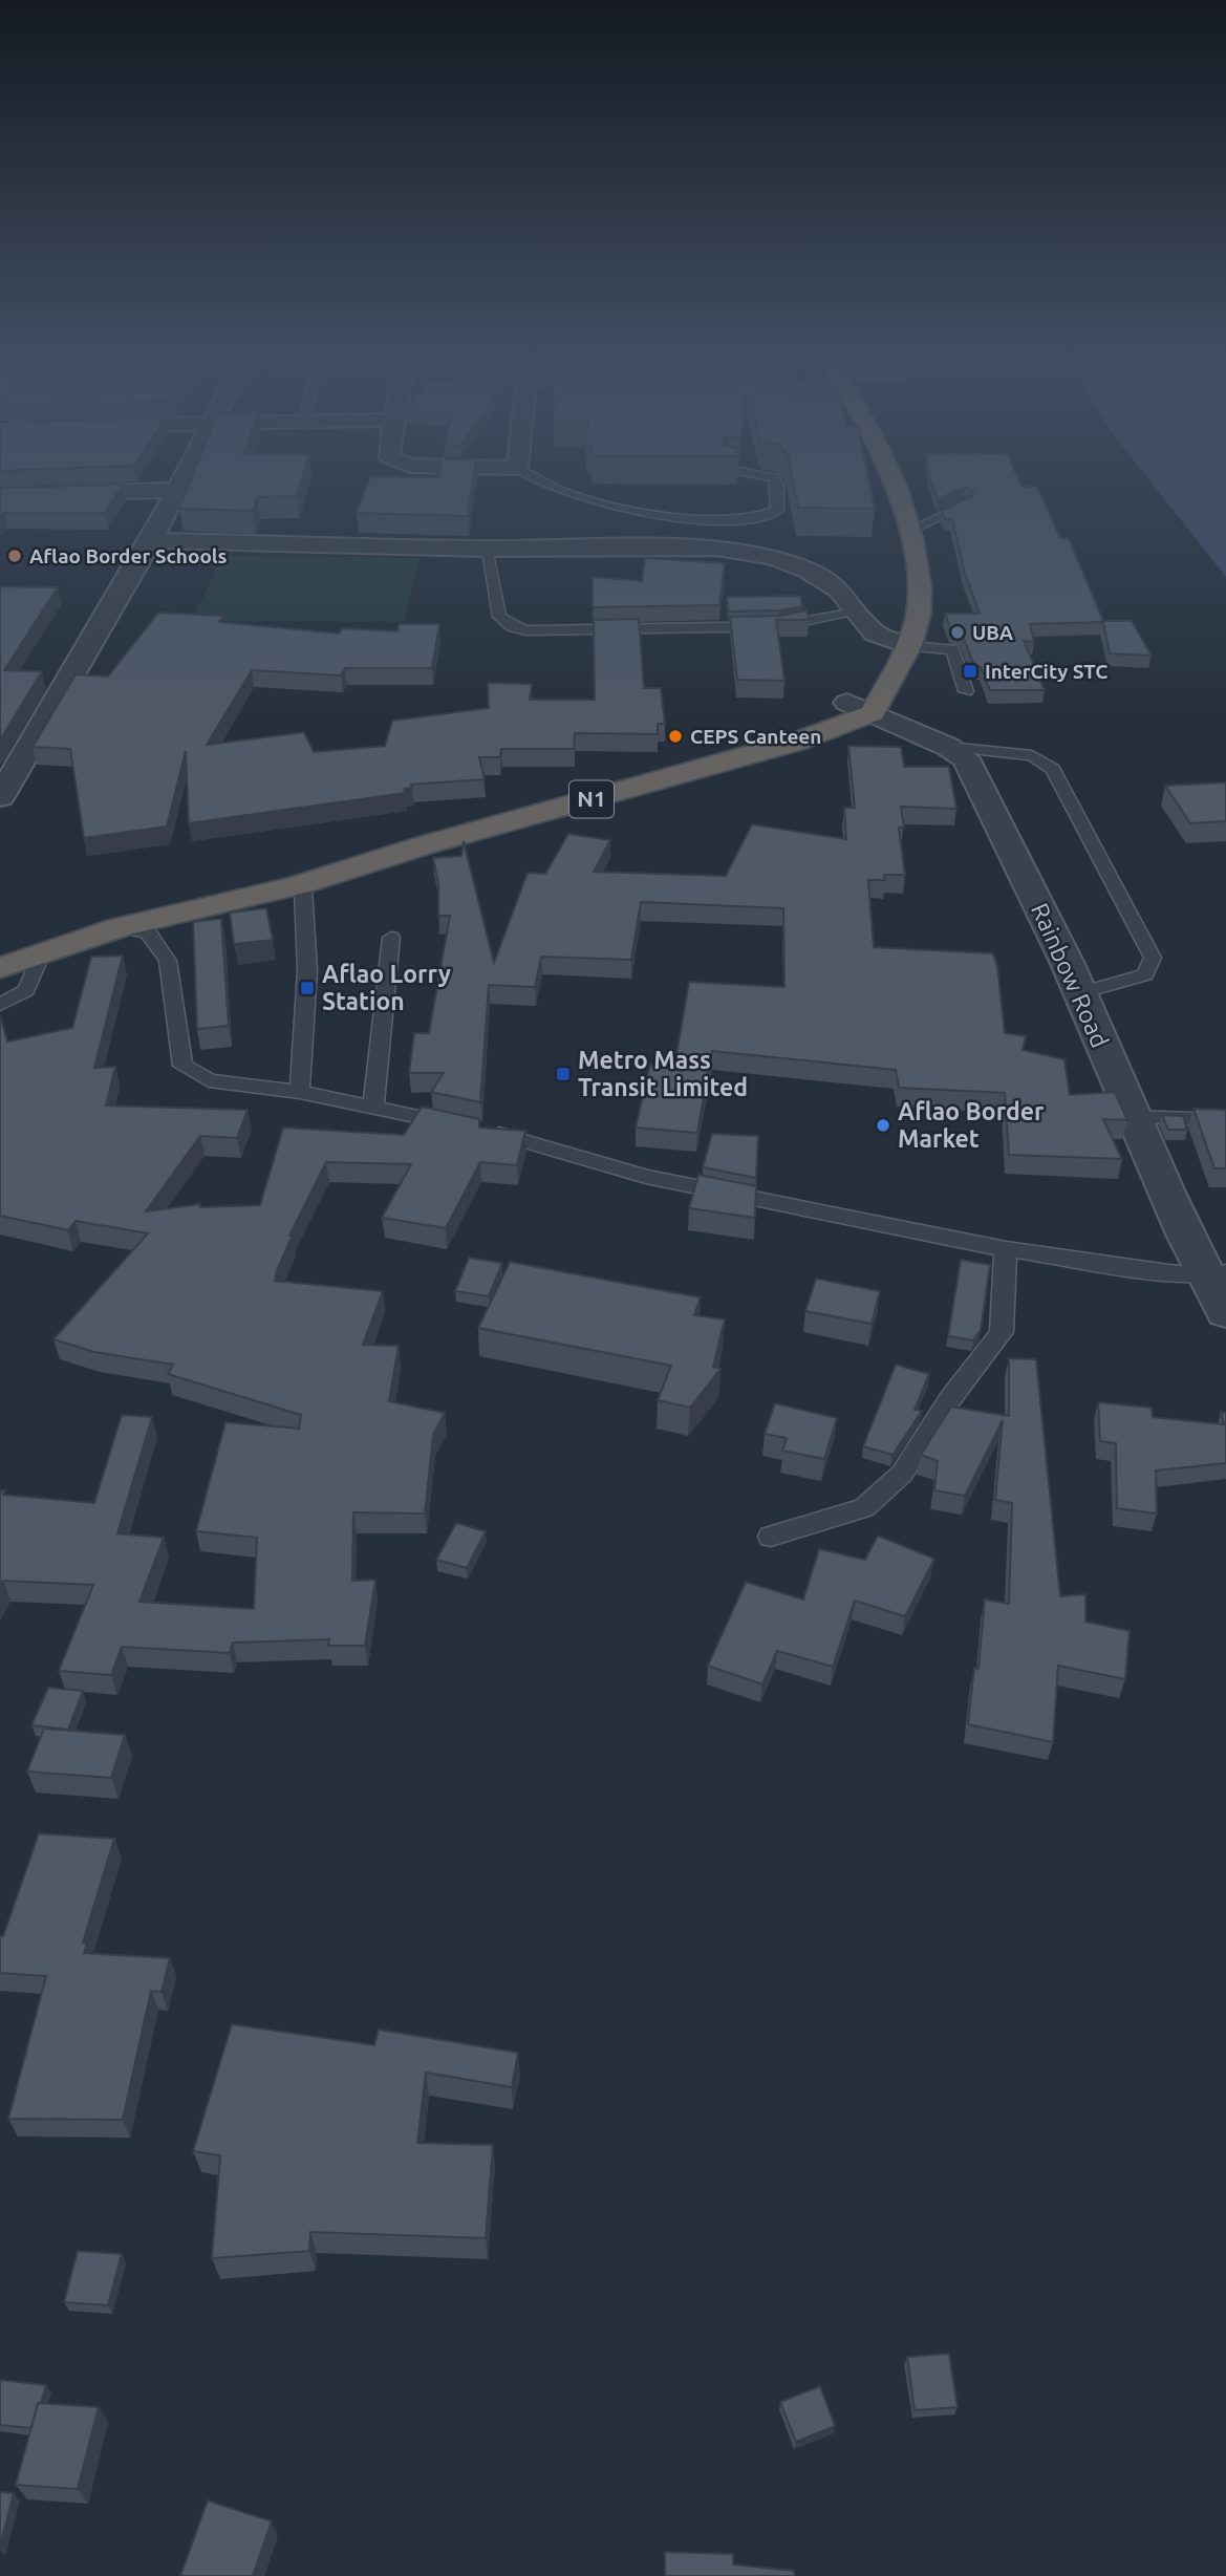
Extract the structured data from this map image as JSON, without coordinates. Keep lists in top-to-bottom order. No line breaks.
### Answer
{"streets":{"highway":["N1"],"street":["Rainbow Road"]},"crossings":[["N1","Rainbow Road"]],"places":{"other":["Aflao Border Schools","UBA","CEPS Canteen","Aflao Border Market"],"transit":["InterCity STC","Aflao Lorry Station","Metro Mass Transit Limited"]}}
